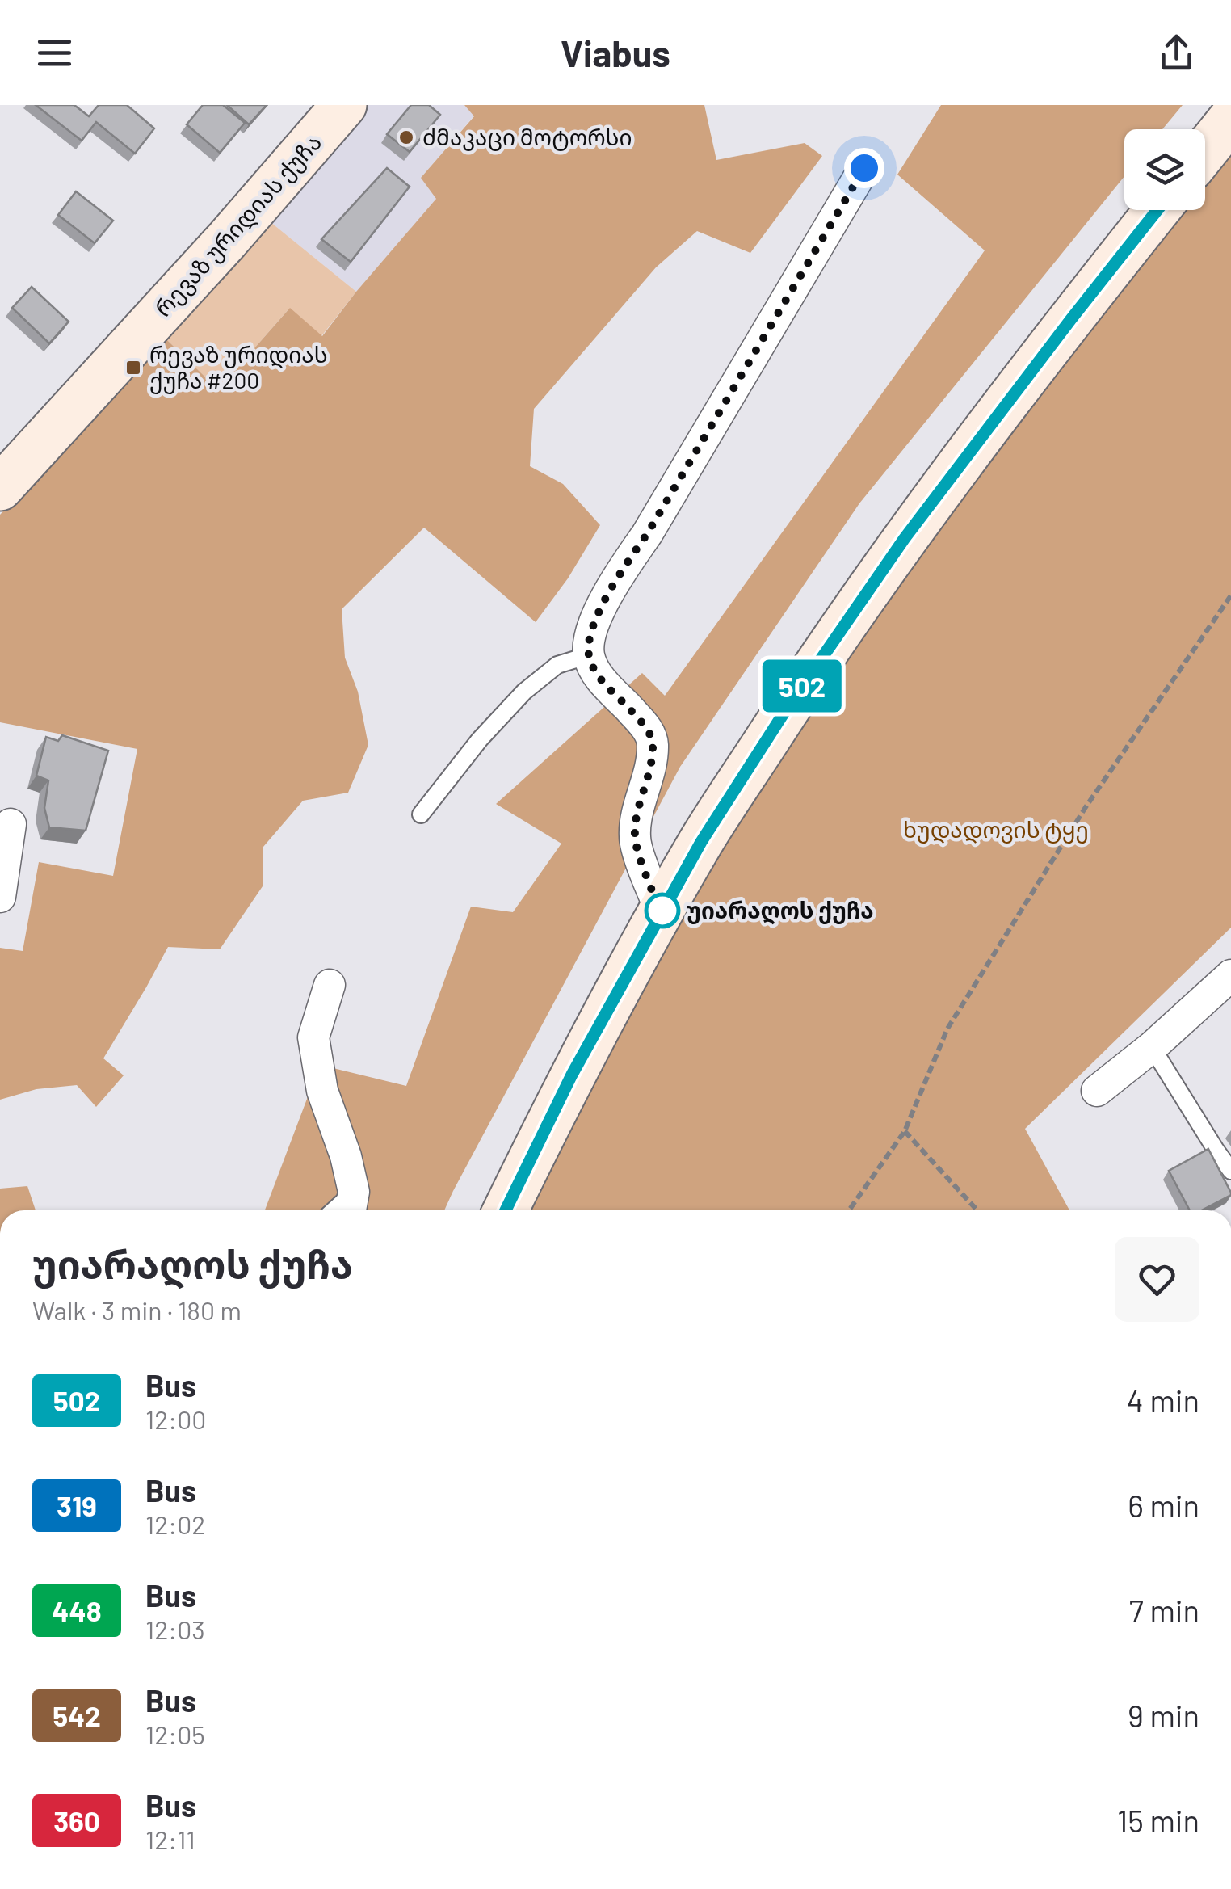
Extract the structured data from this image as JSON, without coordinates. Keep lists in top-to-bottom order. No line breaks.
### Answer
{"streets":{"main road":["რევაზ ურიდიას ქუჩა"]},"parks":["ხუდადოვის ტყე"],"places":{"other":["ძმაკაცი მოტორსი","უიარაღოს ქუჩა"],"transit":["რევაზ ურიდიას ქუჩა #200"]},"lines":["bus line 502"],"page":{"header":"Viabus","on_map":"502","heading":["უიარაღოს ქუჩა","Walk · 3 min · 180 m"],"list":[{"mark":"502","name":"Bus","note":"12:00","value":"4 min"},{"mark":"319","name":"Bus","note":"12:02","value":"6 min"},{"mark":"448","name":"Bus","note":"12:03","value":"7 min"},{"mark":"542","name":"Bus","note":"12:05","value":"9 min"},{"mark":"360","name":"Bus","note":"12:11","value":"15 min"}]}}
